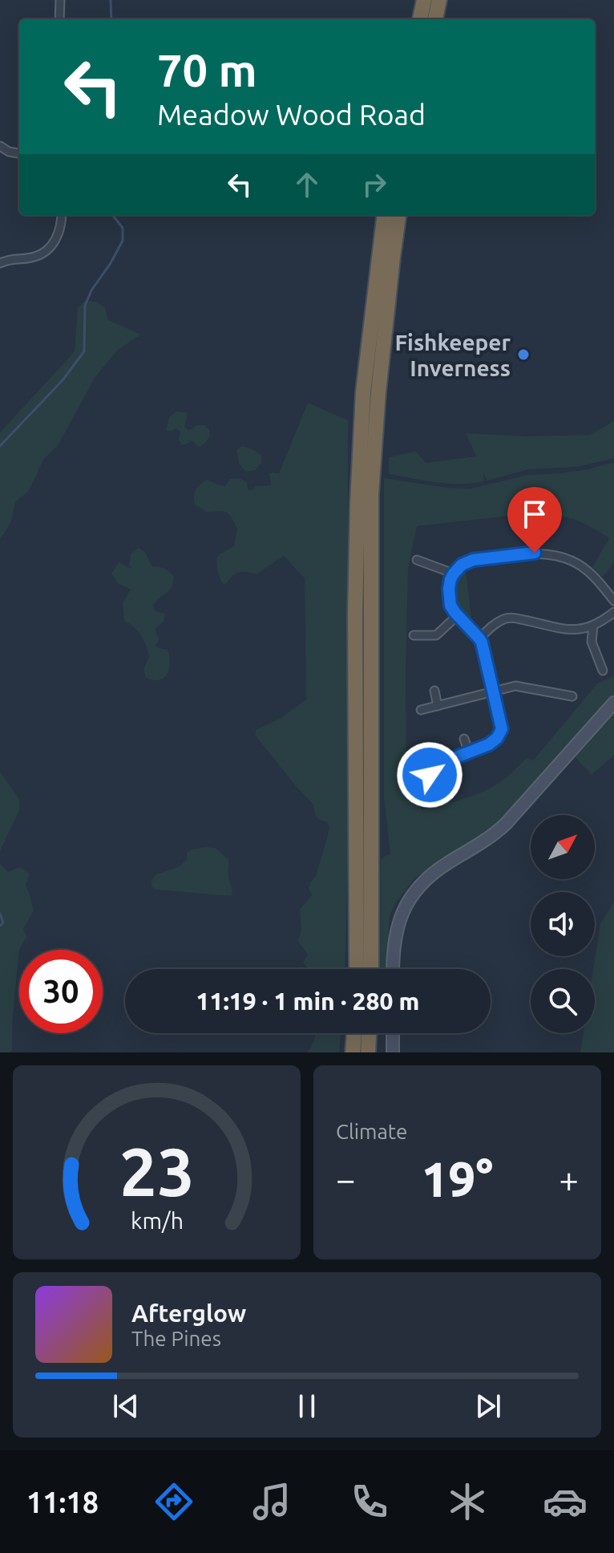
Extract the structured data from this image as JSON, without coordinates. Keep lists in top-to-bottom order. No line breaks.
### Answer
{"places":["Fishkeeper Inverness"],"north":"top right","page":{"turn":["70 m","Meadow Wood Road"],"limit":"30","trip":"11:19 · 1 min · 280 m","tile":"Climate","heat":["−","19°","+"],"song":["Afterglow","The Pines"],"tabs":"11:18","gauge":["23","km/h"]}}
